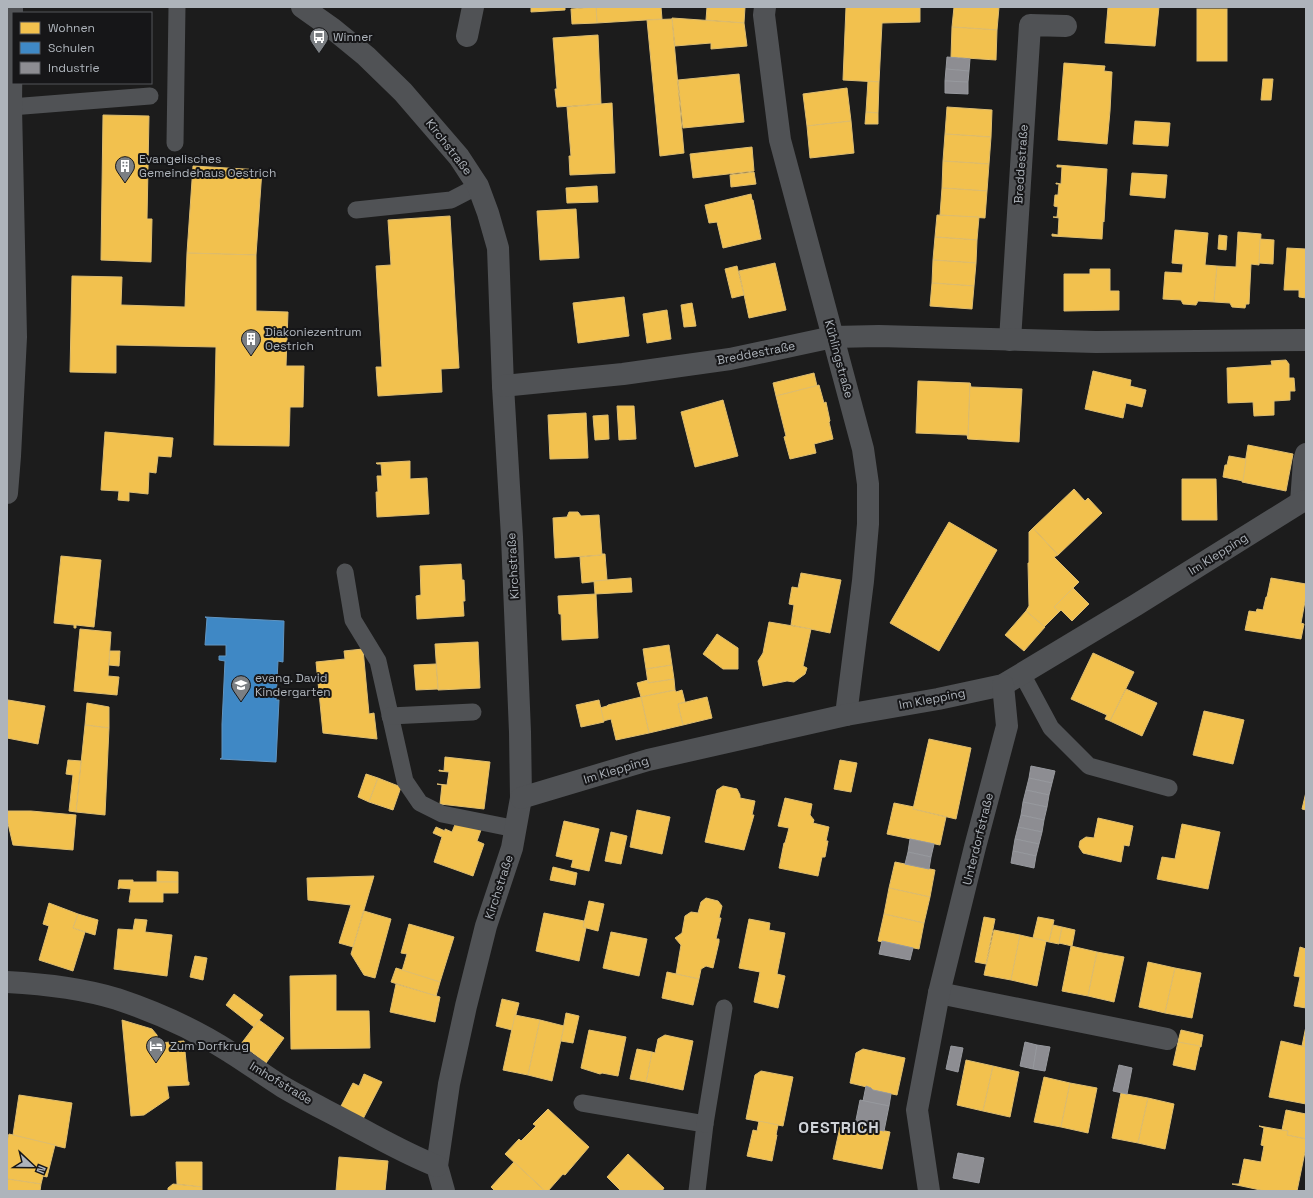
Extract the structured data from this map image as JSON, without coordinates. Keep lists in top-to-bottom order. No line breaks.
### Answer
{"streets":{"street":["Kirchstraße","Breddestraße","Kühlingstraße","Im Klepping","Unterdorfstraße","Imhofstraße"]},"crossings":[["Kirchstraße","Breddestraße"],["Kirchstraße","Im Klepping"],["Kirchstraße","Imhofstraße"],["Breddestraße","Kühlingstraße"],["Kühlingstraße","Im Klepping"],["Im Klepping","Unterdorfstraße"]],"districts":["OESTRICH"],"places":{"bus stop":["Winner"],"building":["Evangelisches Gemeindehaus Oestrich","Diakoniezentrum Oestrich"],"school or university":["evang. David Kindergarten"],"hotel":["Zum Dorfkrug"]},"legend":["Wohnen","Schulen","Industrie"],"north":"right"}
